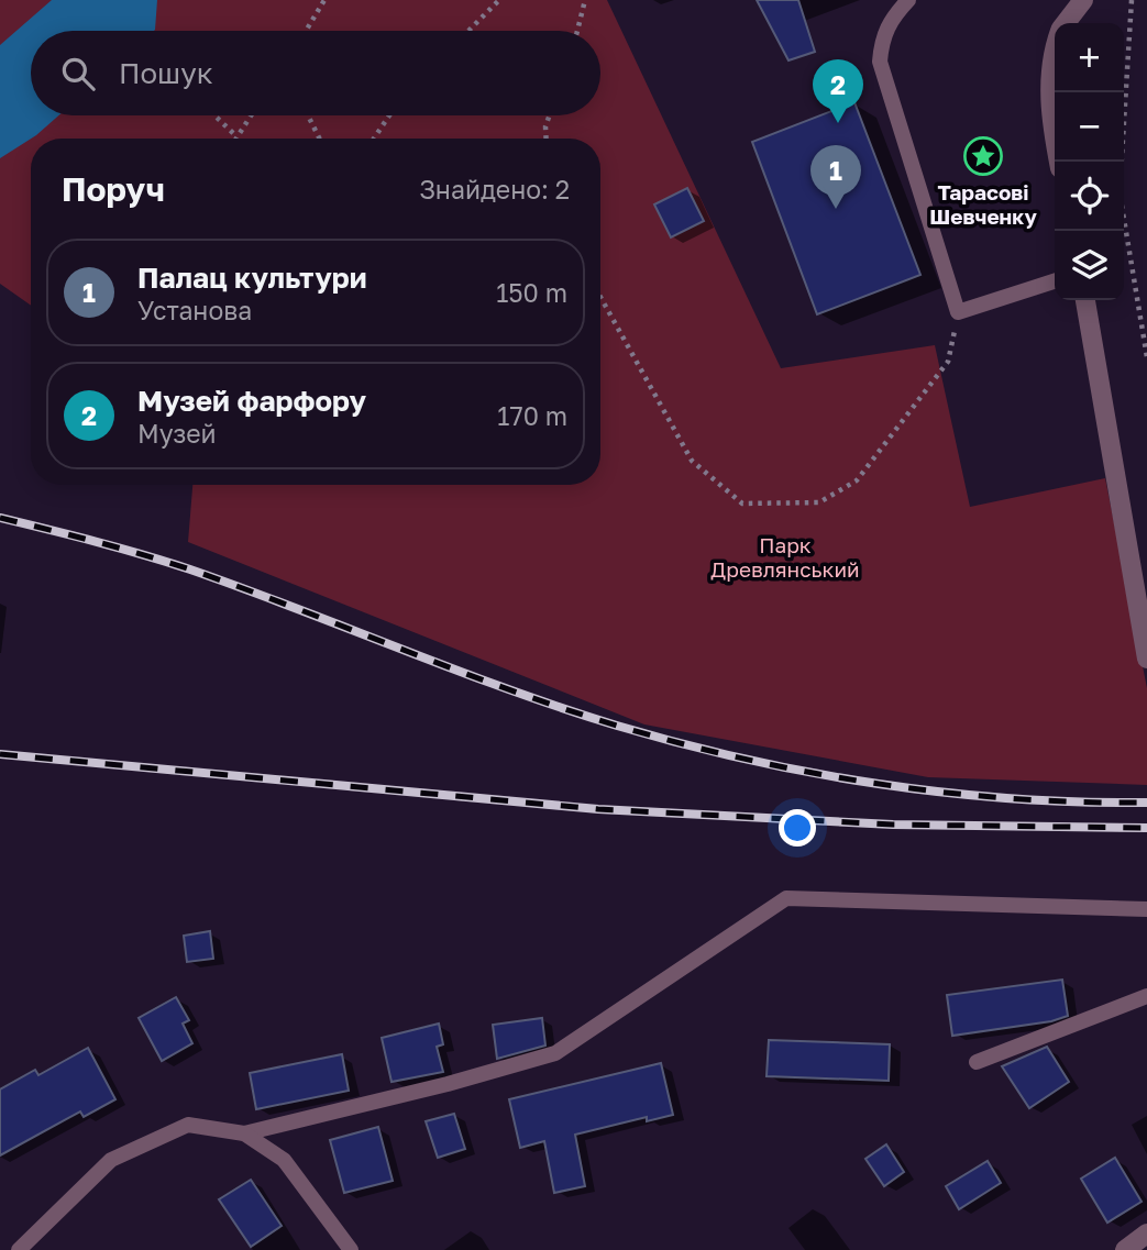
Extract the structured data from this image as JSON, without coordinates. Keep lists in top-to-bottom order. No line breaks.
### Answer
{"parks":["Парк Древлянський"],"places":{"place":["Тарасові Шевченку"]},"page":{"map_buttons":["+","−"],"search":"Пошук","pins":["2","1"],"heading":["Поруч","Знайдено: 2"],"list":[{"mark":"1","name":"Палац культури","note":"Установа","value":"150 m"},{"mark":"2","name":"Музей фарфору","note":"Музей","value":"170 m"}]}}
